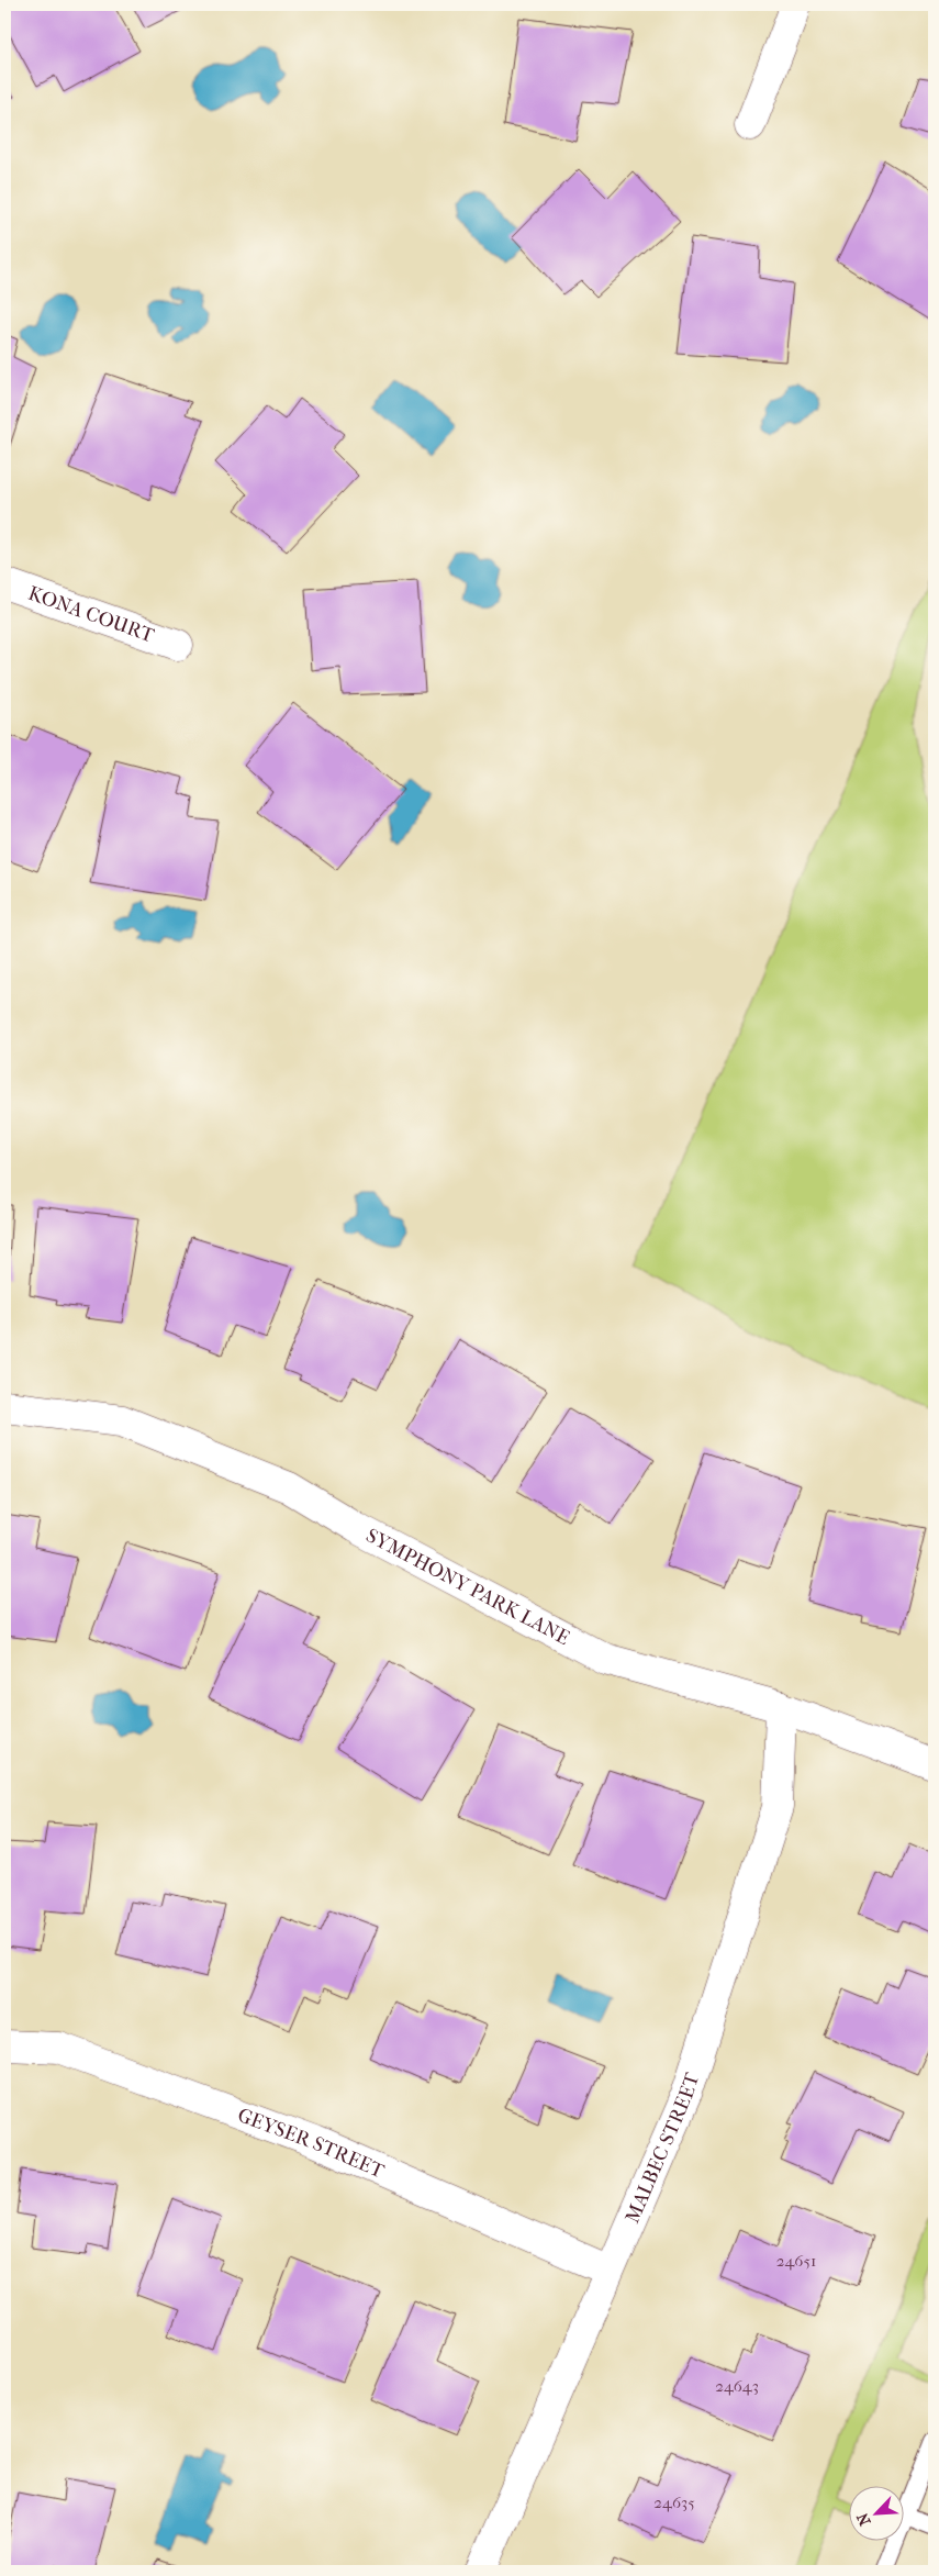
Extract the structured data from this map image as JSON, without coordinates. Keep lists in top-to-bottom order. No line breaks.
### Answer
{"streets":{"street":["KONA COURT","SYMPHONY PARK LANE","GEYSER STREET","MALBEC STREET"]},"crossings":[["SYMPHONY PARK LANE","MALBEC STREET"],["GEYSER STREET","MALBEC STREET"]],"house_numbers":["24651","24643","24635"],"north":"bottom left"}
